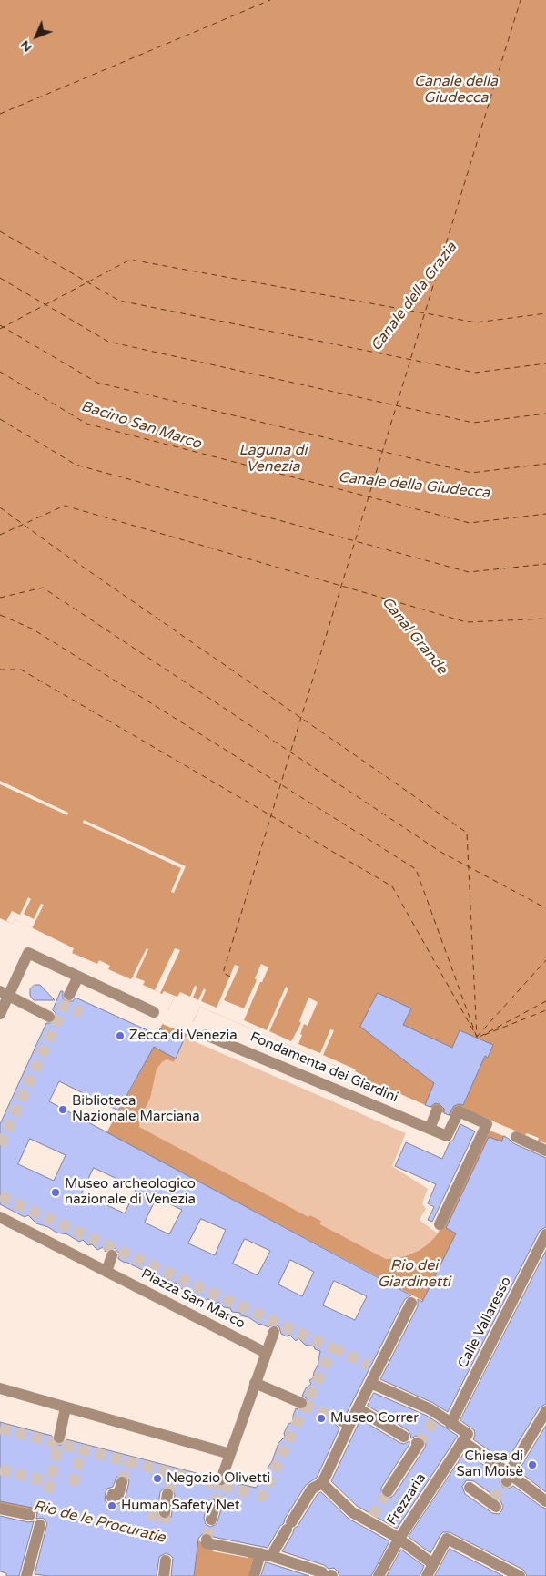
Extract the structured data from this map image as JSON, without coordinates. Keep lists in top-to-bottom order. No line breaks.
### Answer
{"streets":{"street":["Fondamenta dei Giardini","Piazza San Marco","Calle Vallaresso","Frezzaria"]},"water":["Canale della Giudecca","Canale della Grazia","Bacino San Marco","Laguna di Venezia","Canal Grande","Rio dei Giardinetti","Rio de le Procuratie"],"places":["Zecca di Venezia","Biblioteca Nazionale Marciana","Museo archeologico nazionale di Venezia","Museo Correr","Chiesa di San Moisè","Negozio Olivetti","Human Safety Net"],"north":"bottom left"}
